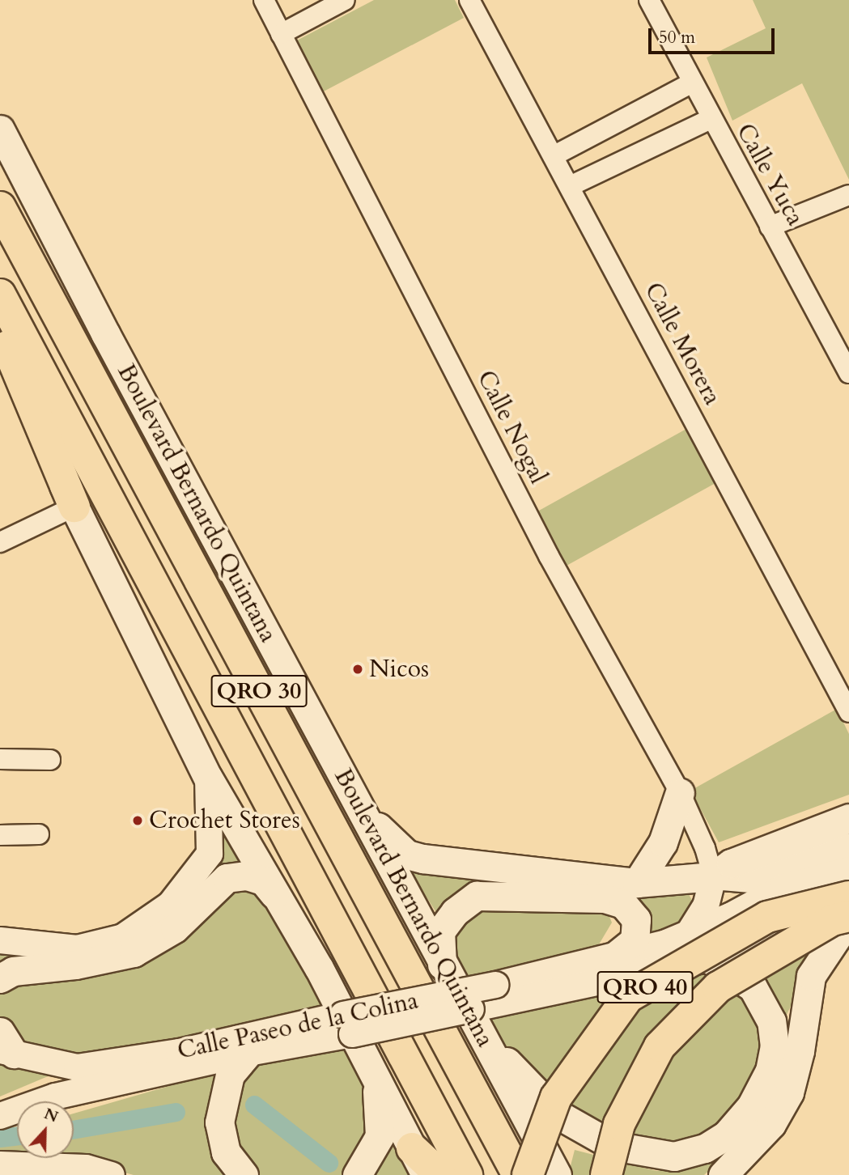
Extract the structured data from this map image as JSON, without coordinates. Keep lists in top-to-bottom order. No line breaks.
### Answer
{"streets":{"main road":["Boulevard Bernardo Quintana","QRO 30","QRO 40"],"street":["Calle Yuca","Calle Morera","Calle Nogal","Calle Paseo de la Colina"]},"crossings":[["QRO 40","Calle Paseo de la Colina"]],"places":["Nicos","Crochet Stores"],"scale_bar":"50 m","north":"top"}
